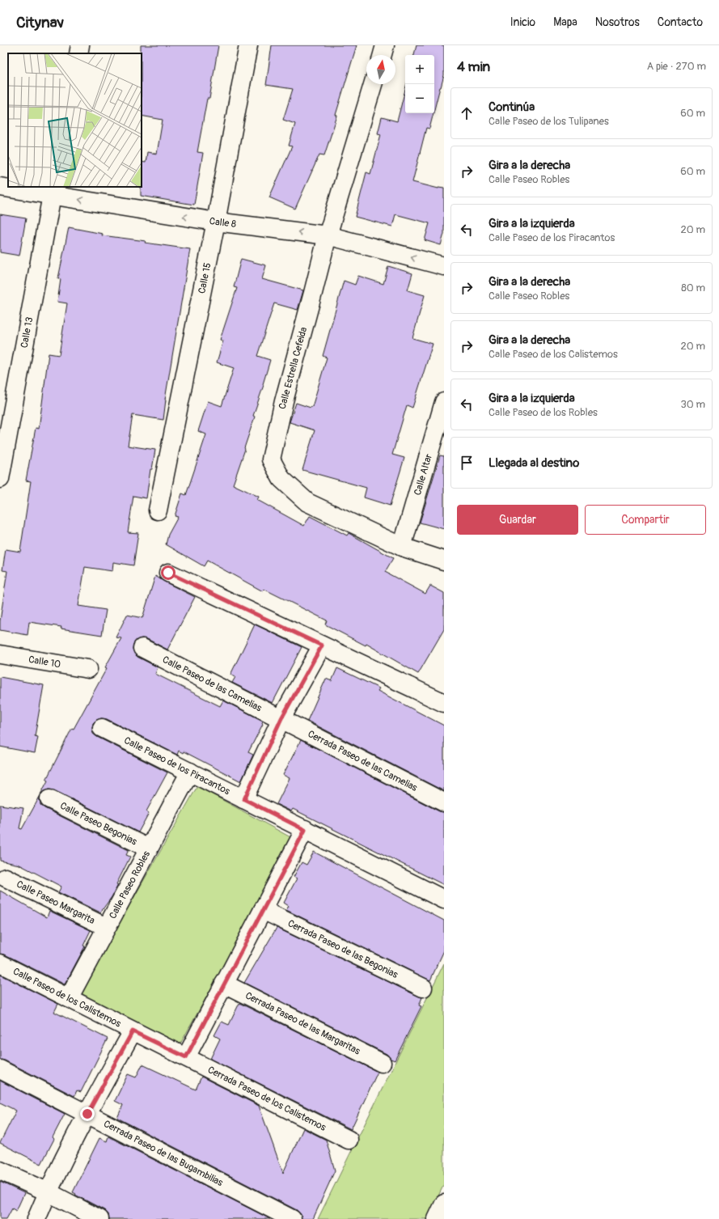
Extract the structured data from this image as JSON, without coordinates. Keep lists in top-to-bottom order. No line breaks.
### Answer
{"streets":{"street":["Calle 8","Calle 15","Calle 13","Calle Estrella Cefeida","Calle Altar","Calle 10","Calle Paseo de las Camelias","Cerrada Paseo de las Camelias","Calle Paseo de los Piracantos","Calle Paseo Begonias","Calle Paseo Robles","Calle Paseo Margarita","Cerrada Paseo de las Begonias","Calle Paseo de los Calistemos","Cerrada Paseo de las Margaritas","Cerrada Paseo de los Calistemos","Cerrada Paseo de las Bugambilias"]},"crossings":[["Calle 8","Calle 15"],["Calle 8","Calle 13"],["Calle 8","Calle Estrella Cefeida"],["Calle Estrella Cefeida","Calle Altar"],["Calle Paseo de las Camelias","Cerrada Paseo de las Camelias"],["Calle Paseo de los Piracantos","Calle Paseo Robles"],["Calle Paseo Begonias","Calle Paseo Robles"],["Calle Paseo Robles","Calle Paseo Margarita"],["Calle Paseo Robles","Calle Paseo de los Calistemos"],["Calle Paseo de los Calistemos","Cerrada Paseo de los Calistemos"]],"one_way":["Calle 8"],"north":"top","page":{"header":"Citynav","nav":["Inicio","Mapa","Nosotros","Contacto"],"heading":["4 min","A pie · 270 m"],"map_buttons":["+","−"],"list":[["Continúa","Calle Paseo de los Tulipanes","60 m"],["Gira a la derecha","Calle Paseo Robles","60 m"],["Gira a la izquierda","Calle Paseo de los Piracantos","20 m"],["Gira a la derecha","Calle Paseo Robles","80 m"],["Gira a la derecha","Calle Paseo de los Calistemos","20 m"],["Gira a la izquierda","Calle Paseo de los Robles","30 m"],"Llegada al destino"],"buttons":["Guardar","Compartir"]}}
